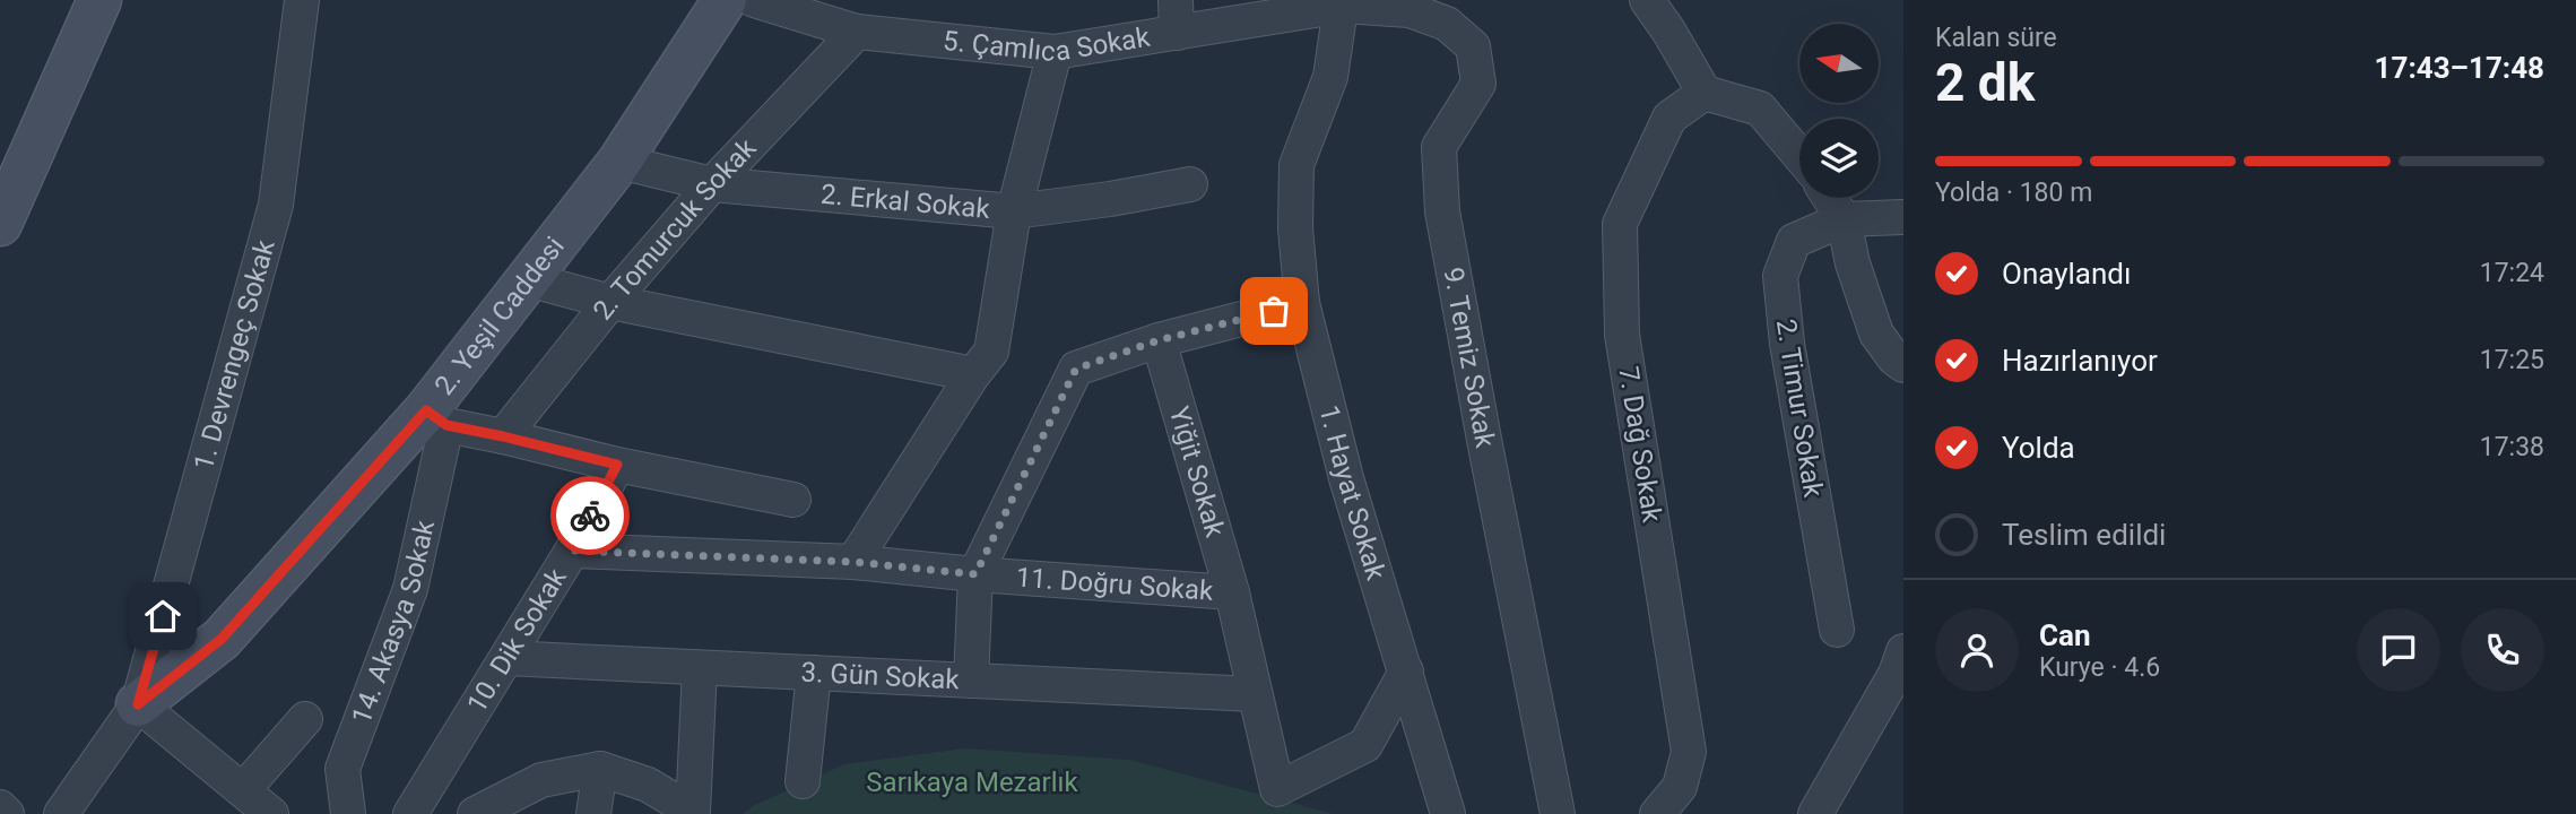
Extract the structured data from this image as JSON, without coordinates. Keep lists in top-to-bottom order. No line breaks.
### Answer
{"streets":{"main road":["2. Yeşil Caddesi"],"street":["5. Çamlıca Sokak","2. Erkal Sokak","2. Tomurcuk Sokak","1. Devrengeç Sokak","9. Temiz Sokak","2. Timur Sokak","7. Dağ Sokak","Yiğit Sokak","1. Hayat Sokak","11. Doğru Sokak","14. Akasya Sokak","10. Dik Sokak","3. Gün Sokak"]},"crossings":[["5. Çamlıca Sokak","2. Tomurcuk Sokak"],["5. Çamlıca Sokak","9. Temiz Sokak"],["5. Çamlıca Sokak","1. Hayat Sokak"],["2. Erkal Sokak","2. Tomurcuk Sokak"],["2. Erkal Sokak","2. Yeşil Caddesi"],["2. Yeşil Caddesi","1. Devrengeç Sokak"],["2. Yeşil Caddesi","14. Akasya Sokak"],["9. Temiz Sokak","1. Hayat Sokak"],["Yiğit Sokak","1. Hayat Sokak"],["Yiğit Sokak","11. Doğru Sokak"],["Yiğit Sokak","3. Gün Sokak"],["11. Doğru Sokak","10. Dik Sokak"],["10. Dik Sokak","3. Gün Sokak"]],"parks":["Sarıkaya Mezarlık"],"north":"left","page":{"heading":["2 dk","Kalan süre","17:43–17:48"],"panel":["Can","Kurye · 4.6"],"bar":"Yolda · 180 m","list":[["Onaylandı","17:24"],["Hazırlanıyor","17:25"],["Yolda","17:38"],"Teslim edildi"]}}
